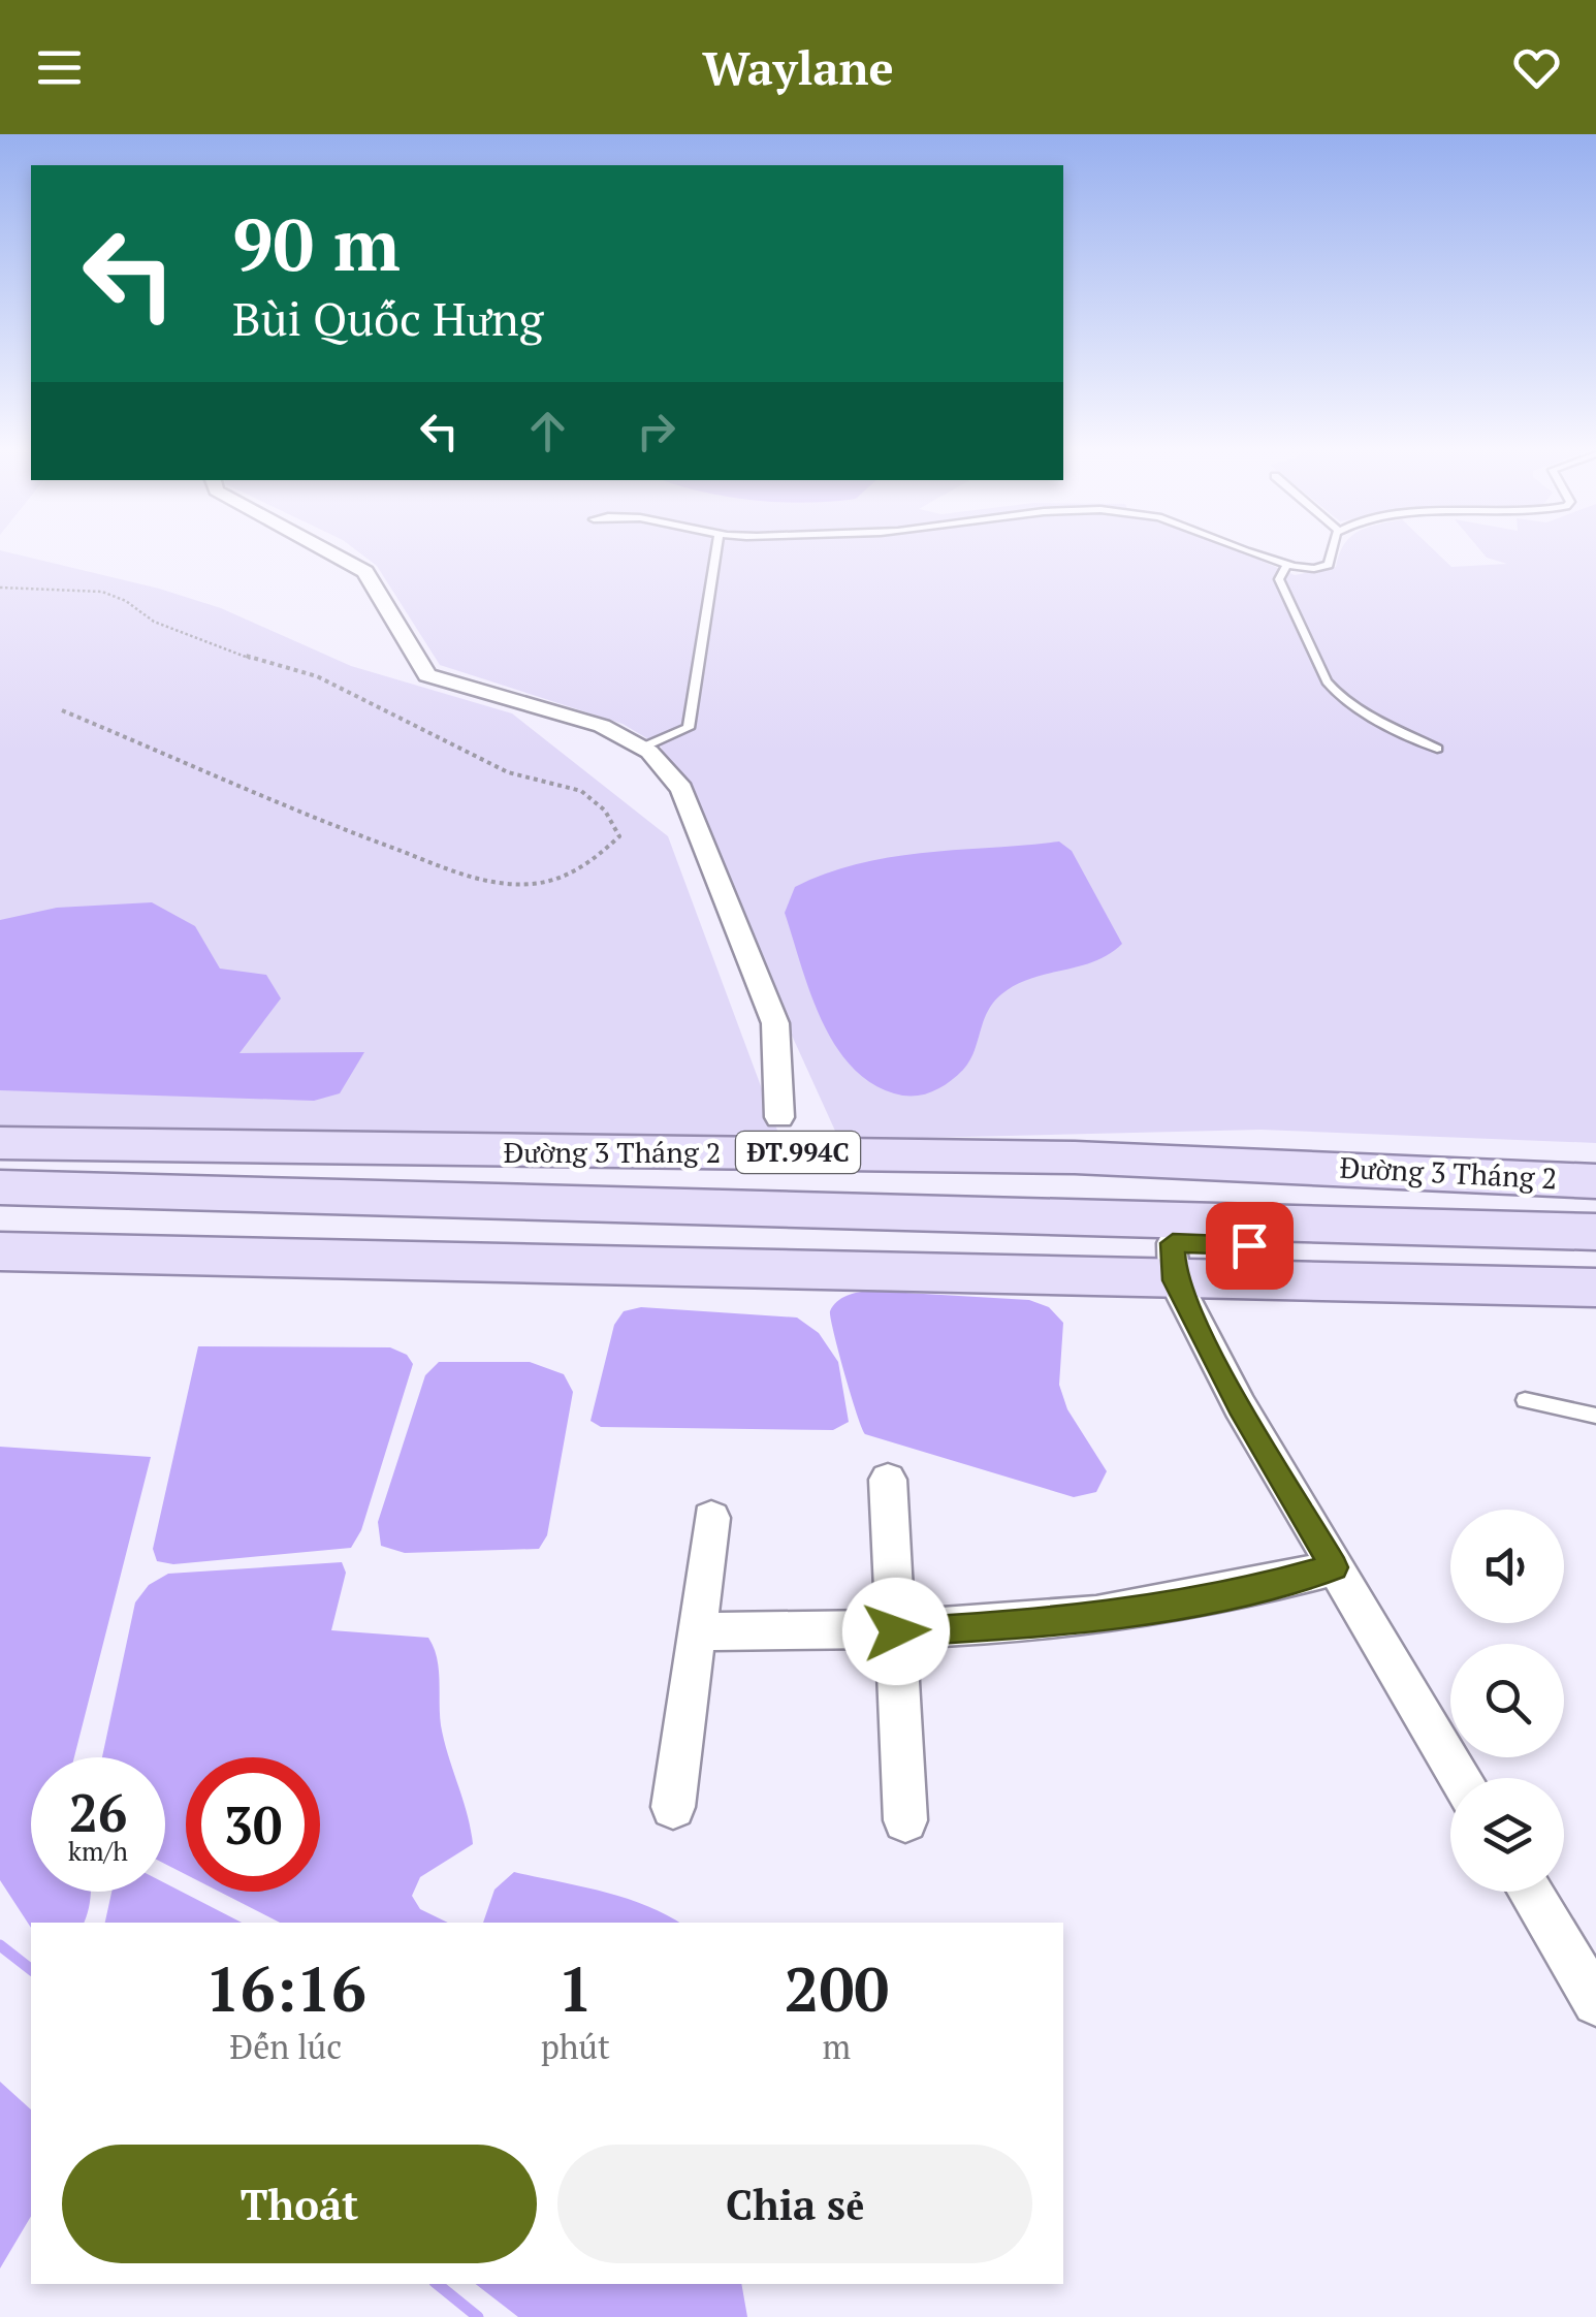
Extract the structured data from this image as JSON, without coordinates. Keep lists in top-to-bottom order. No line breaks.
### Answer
{"streets":{"main road":["Đường 3 Tháng 2","ĐT.994C"]},"page":{"header":"Waylane","turn":["90 m","Bùi Quốc Hưng"],"speed":"26 km/h","limit":"30","eta":["16:16","Đến lúc","1","phút","200","m"],"buttons":["Thoát","Chia sẻ"]}}
